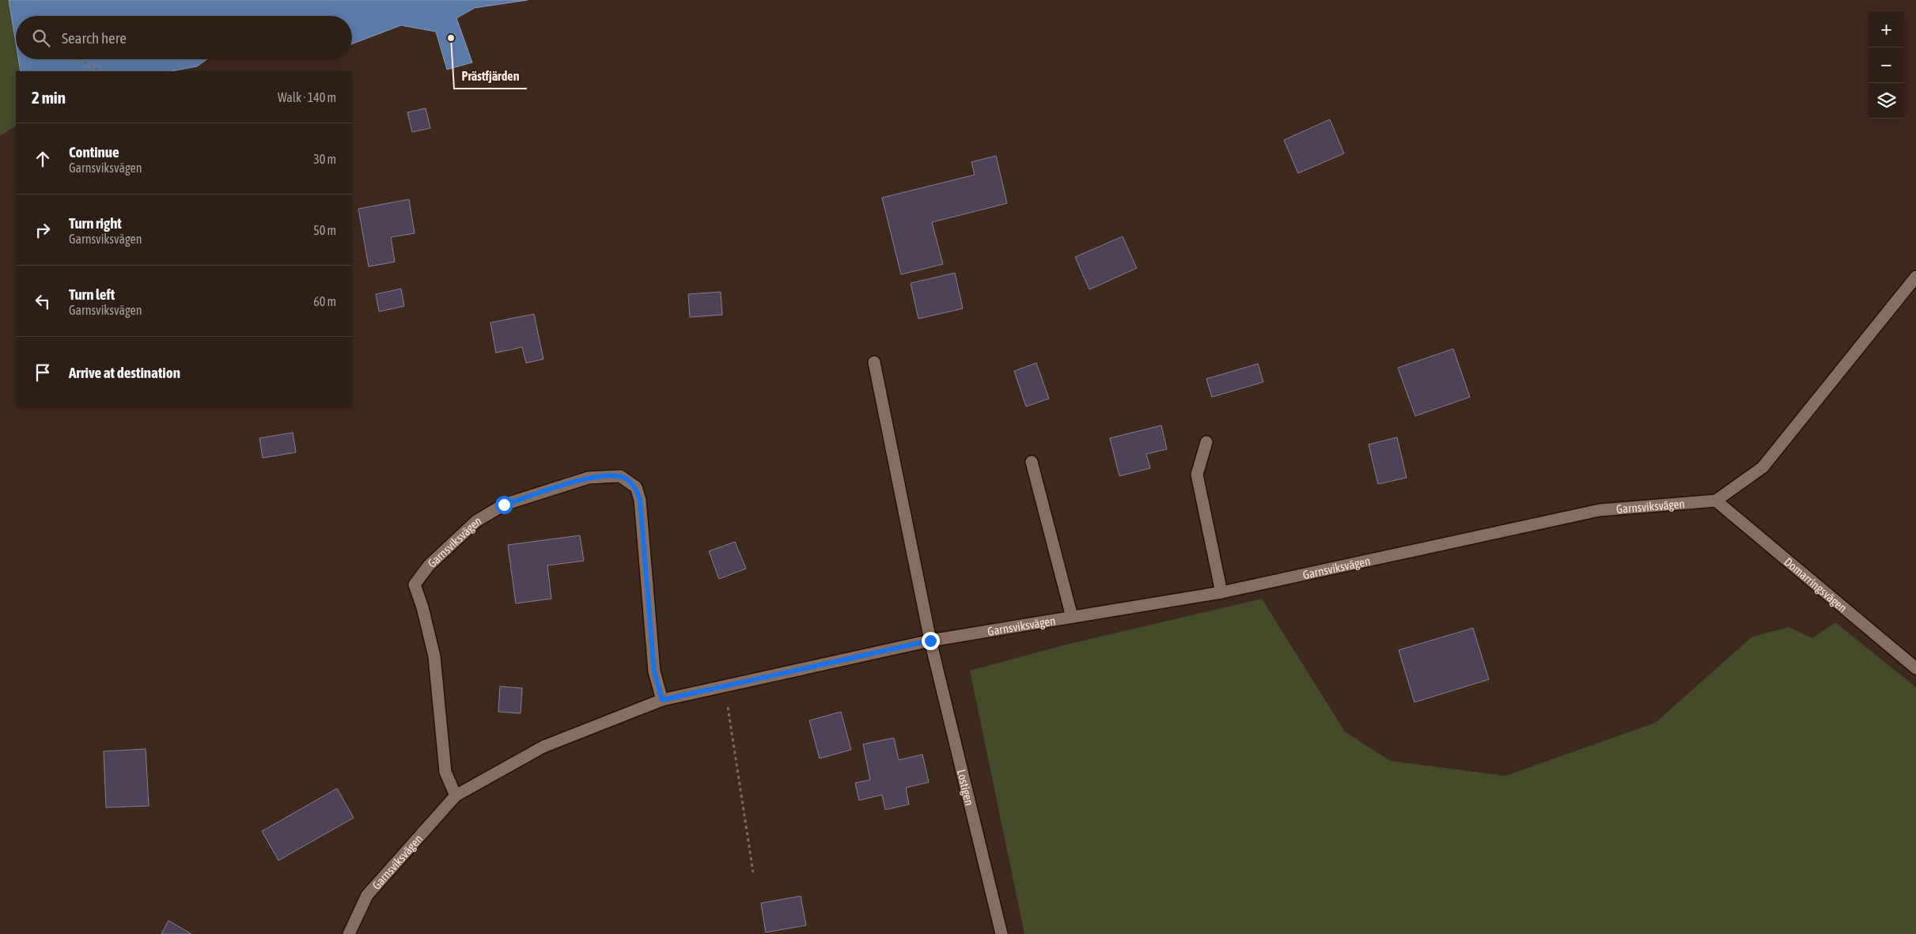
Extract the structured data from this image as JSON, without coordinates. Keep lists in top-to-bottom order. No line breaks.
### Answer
{"streets":{"street":["Garnsviksvägen","Domarringsvägen","Lostigen"]},"crossings":[["Garnsviksvägen","Domarringsvägen"],["Garnsviksvägen","Lostigen"]],"places":["Prästfjärden"],"page":{"map_buttons":["+","−"],"search":"Search here","heading":["2 min","Walk · 140 m"],"list":[["Continue","Garnsviksvägen","30 m"],["Turn right","Garnsviksvägen","50 m"],["Turn left","Garnsviksvägen","60 m"],"Arrive at destination"]}}
